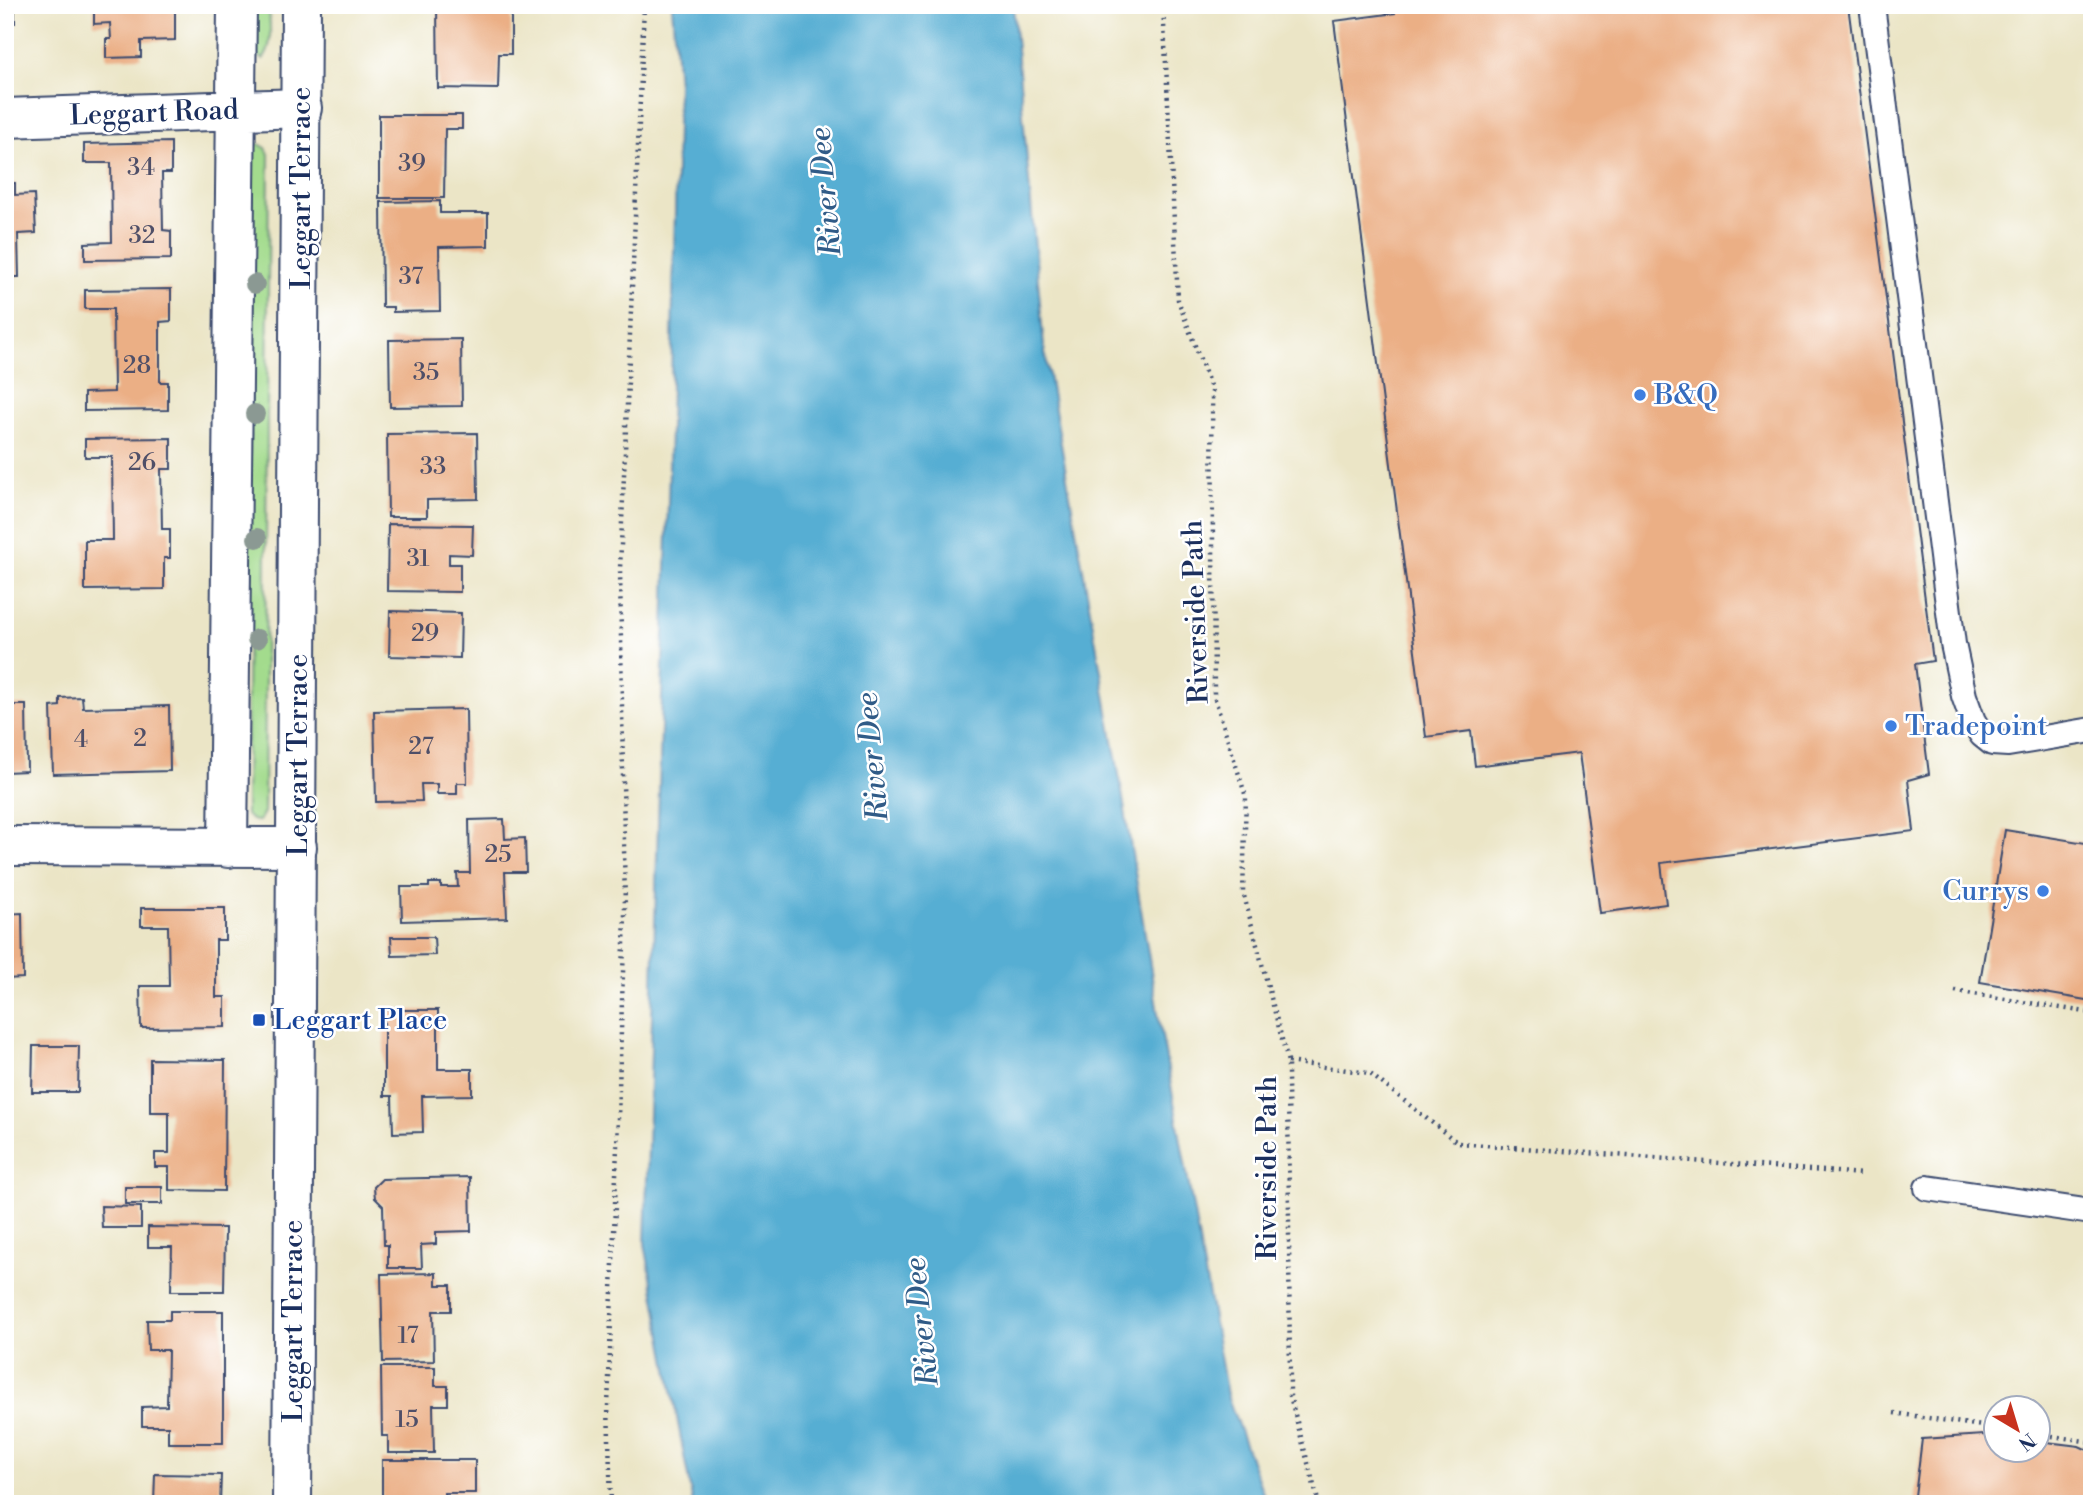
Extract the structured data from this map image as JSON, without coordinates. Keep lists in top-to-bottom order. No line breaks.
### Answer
{"streets":{"main road":["Leggart Road","Leggart Terrace"],"path":["Riverside Path"]},"crossings":[["Leggart Road","Leggart Terrace"]],"water":["River Dee"],"places":{"other":["B&Q","Tradepoint","Currys"],"transit":["Leggart Place"]},"house_numbers":["39","34","32","37","28","35","26","33","31","29","2","4","27","25","17","15"],"north":"bottom right"}
